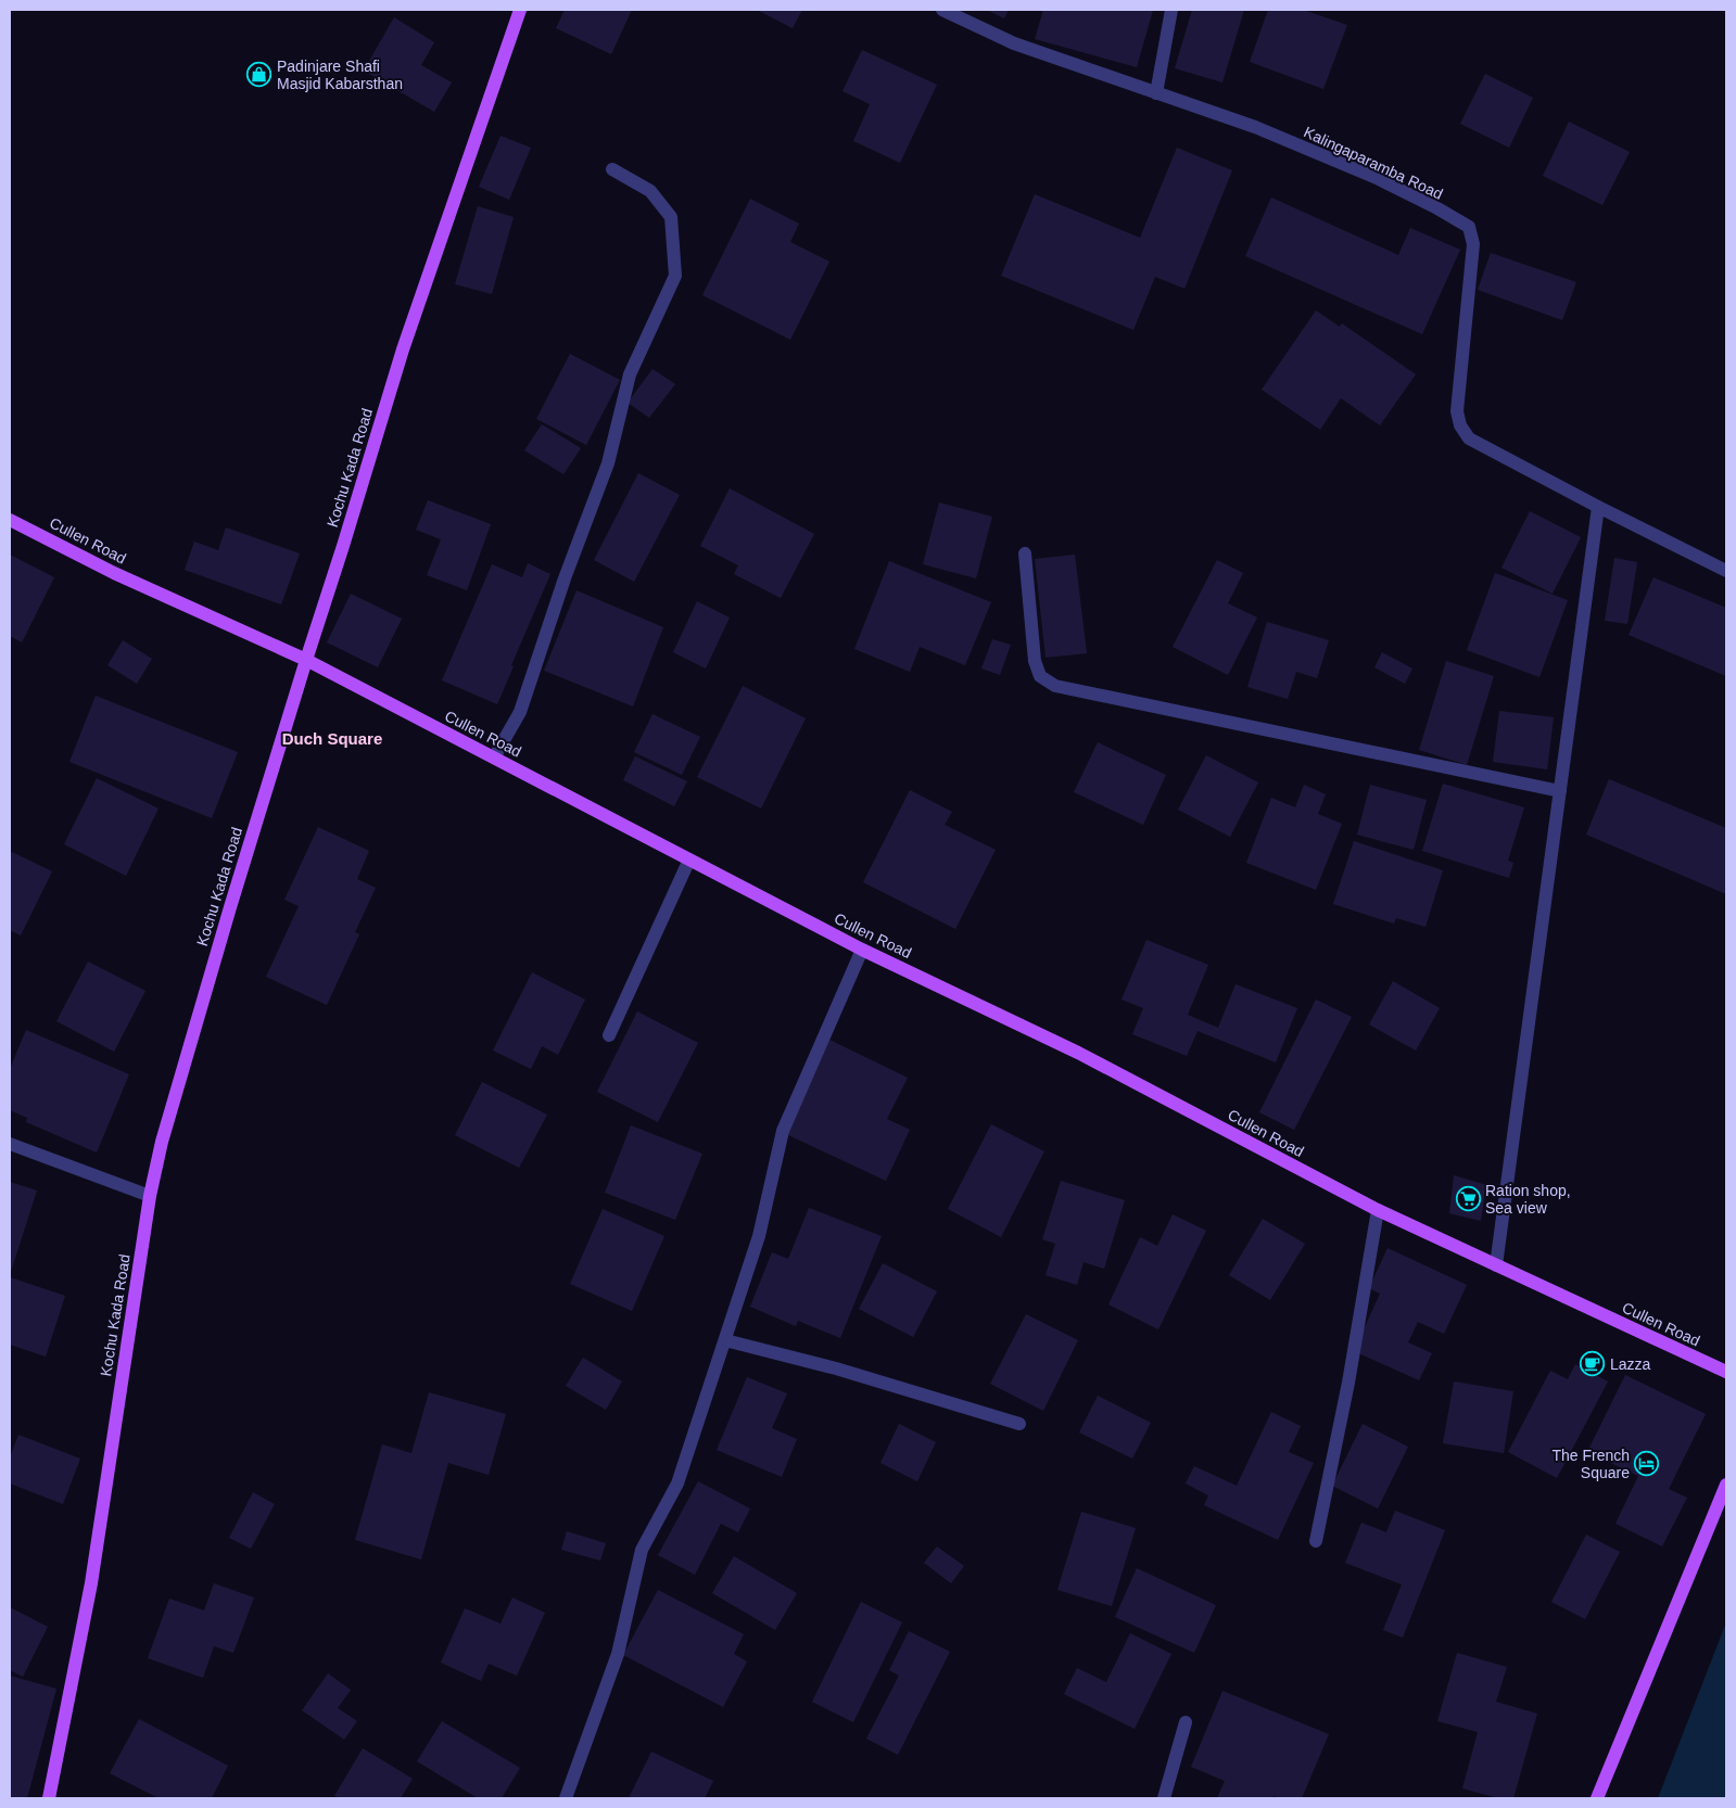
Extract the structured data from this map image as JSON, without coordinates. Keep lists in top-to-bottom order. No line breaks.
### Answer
{"streets":{"main road":["Kochu Kada Road","Cullen Road"],"street":["Kalingaparamba Road"]},"crossings":[["Kochu Kada Road","Cullen Road"]],"districts":["Duch Square"],"places":{"shop":["Padinjare Shafi Masjid Kabarsthan"],"supermarket":["Ration shop, Sea view"],"cafe":["Lazza"],"hotel":["The French Square"]}}
